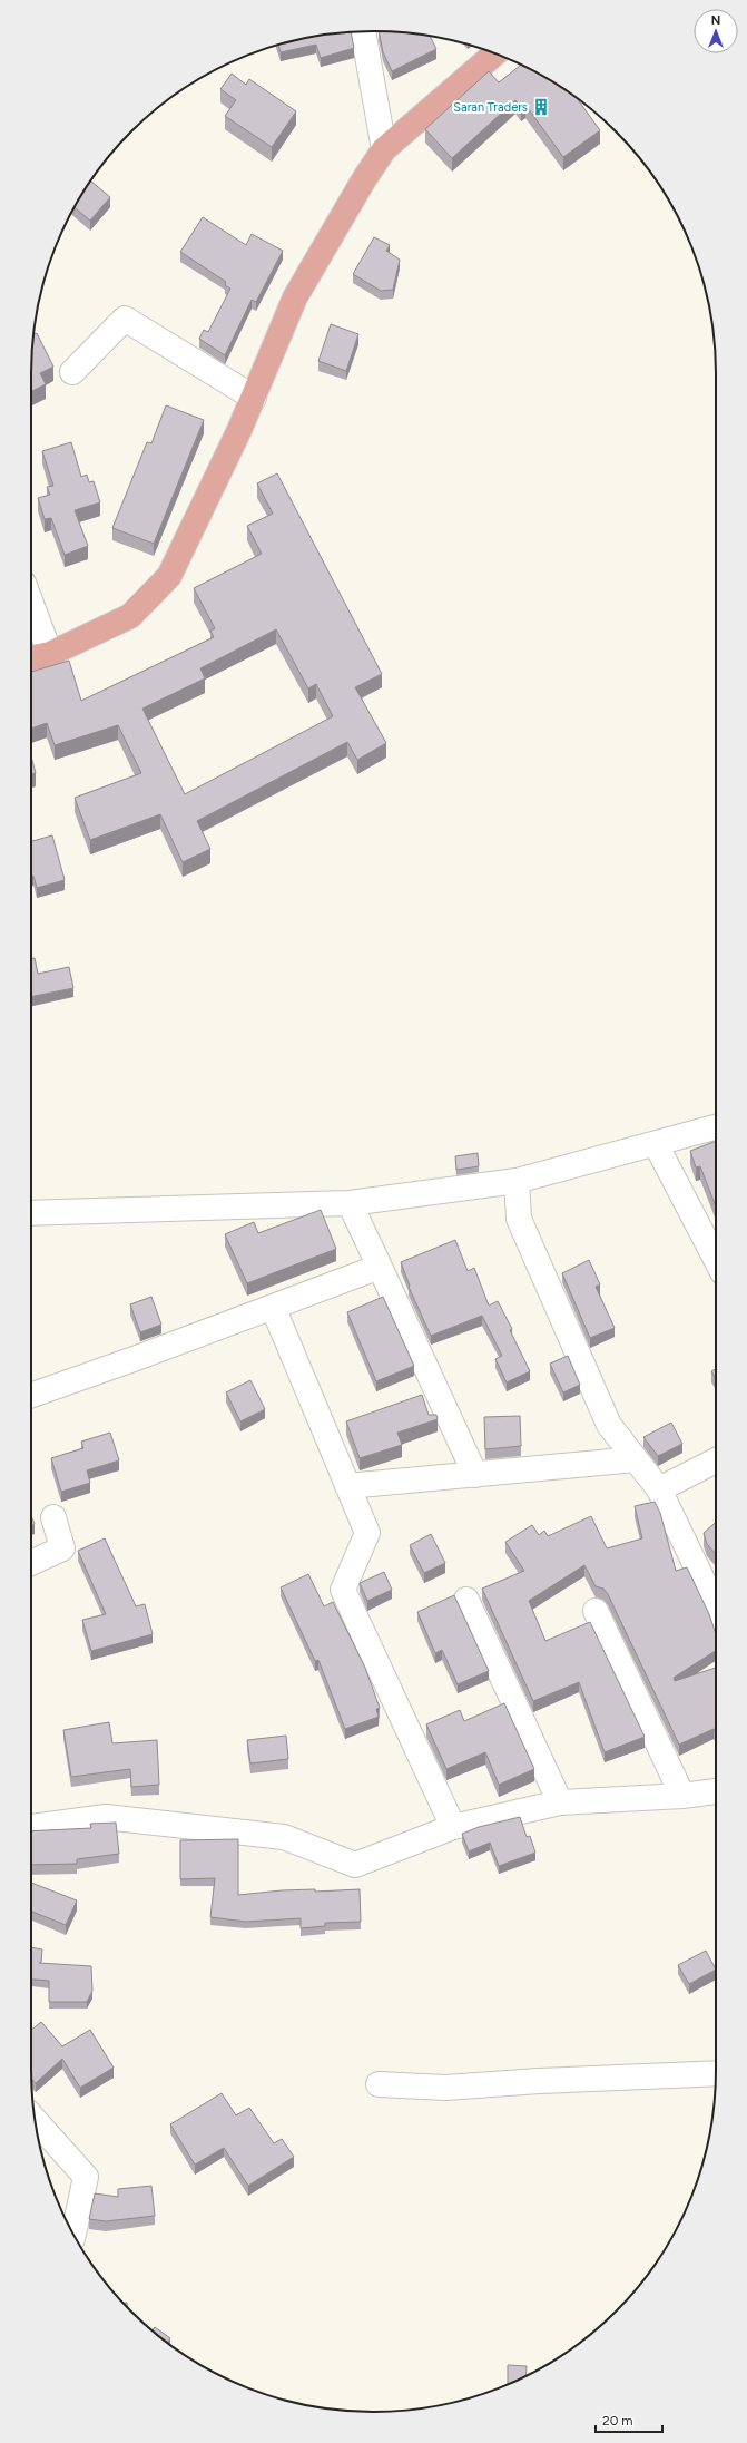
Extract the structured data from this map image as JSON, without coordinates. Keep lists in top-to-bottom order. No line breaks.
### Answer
{"places":{"building":["Saran Traders"]},"scale_bar":"20 m","north":"top"}
